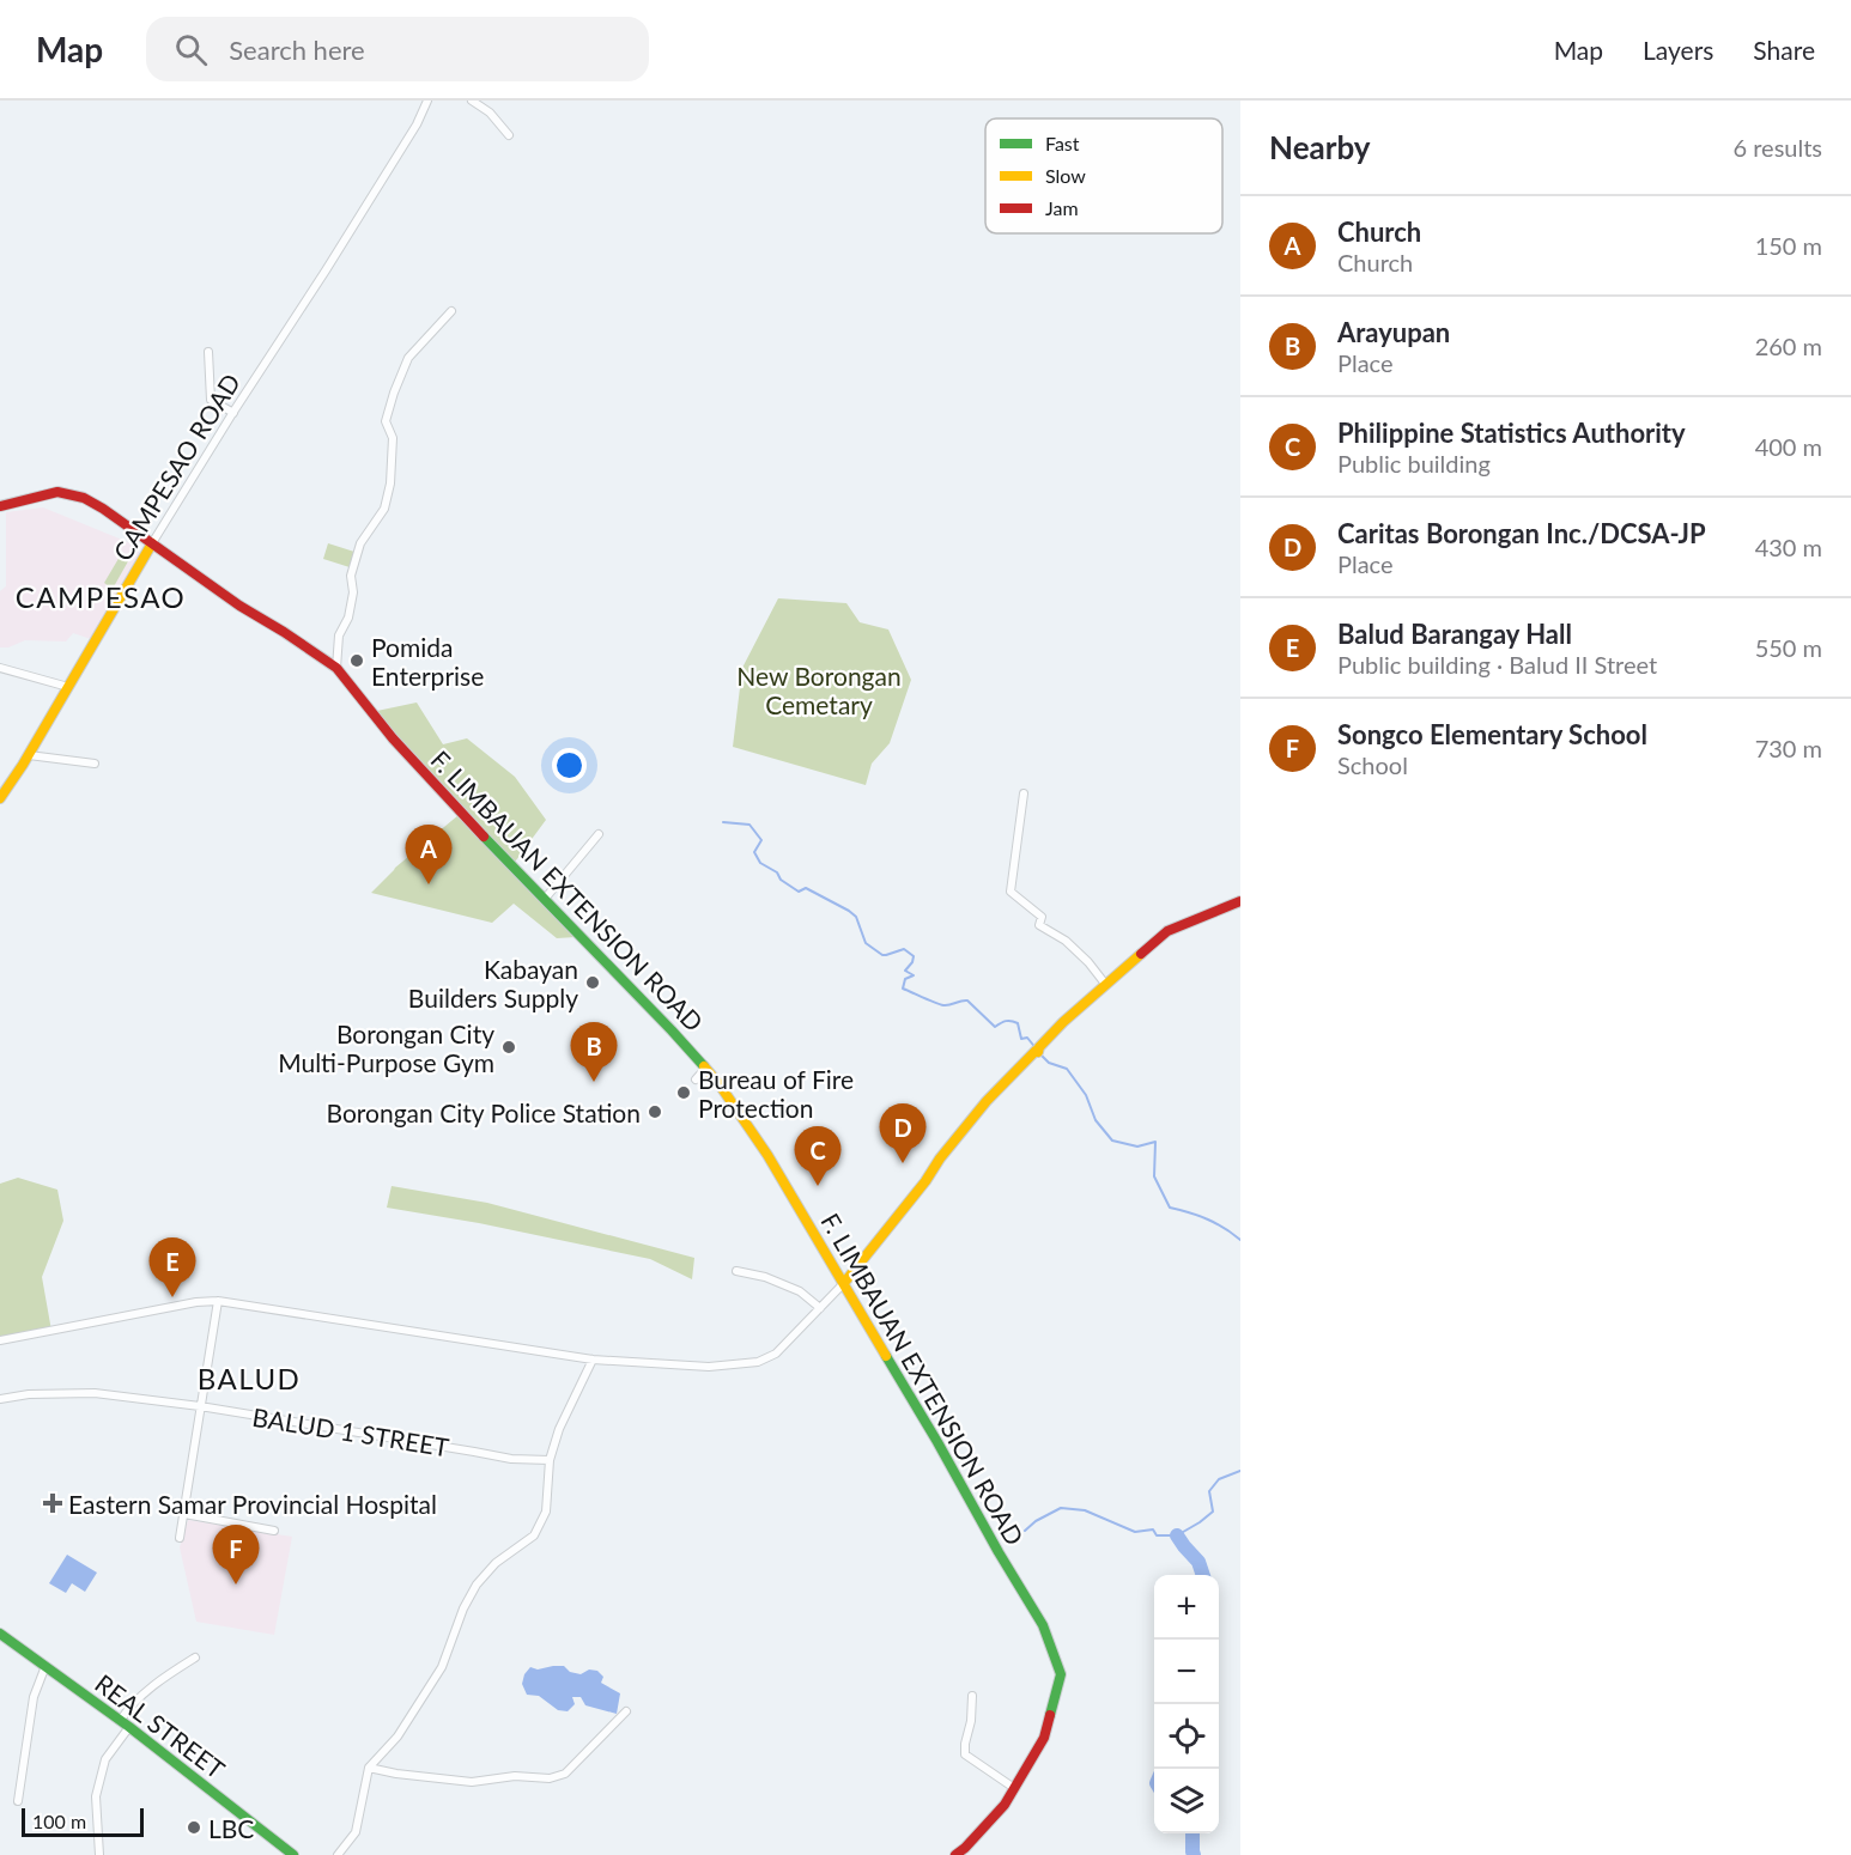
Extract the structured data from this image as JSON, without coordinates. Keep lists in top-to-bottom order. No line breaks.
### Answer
{"streets":{"street":["CAMPESAO ROAD","F. LIMBAUAN EXTENSION ROAD","BALUD 1 STREET","REAL STREET"]},"crossings":[["CAMPESAO ROAD","F. LIMBAUAN EXTENSION ROAD"]],"districts":["CAMPESAO","BALUD"],"parks":["New Borongan Cemetary"],"places":{"other":["Pomida Enterprise","Kabayan Builders Supply","Borongan City Multi-Purpose Gym","Bureau of Fire Protection","Borongan City Police Station","LBC"],"health":["Eastern Samar Provincial Hospital"]},"legend":["Fast","Slow","Jam"],"scale_bar":"100 m","page":{"header":"Map","search":"Search here","nav":["Map","Layers","Share"],"heading":["Nearby","6 results"],"list":[{"mark":"A","name":"Church","note":"Church","value":"150 m"},{"mark":"B","name":"Arayupan","note":"Place","value":"260 m"},{"mark":"C","name":"Philippine Statistics Authority","note":"Public building","value":"400 m"},{"mark":"D","name":"Caritas Borongan Inc./DCSA-JP","note":"Place","value":"430 m"},{"mark":"E","name":"Balud Barangay Hall","note":"Public building · Balud II Street","value":"550 m"},{"mark":"F","name":"Songco Elementary School","note":"School","value":"730 m"}],"pins":["A","B","D","C","E","F"],"map_buttons":["+","−"],"scale":"100 m"}}
